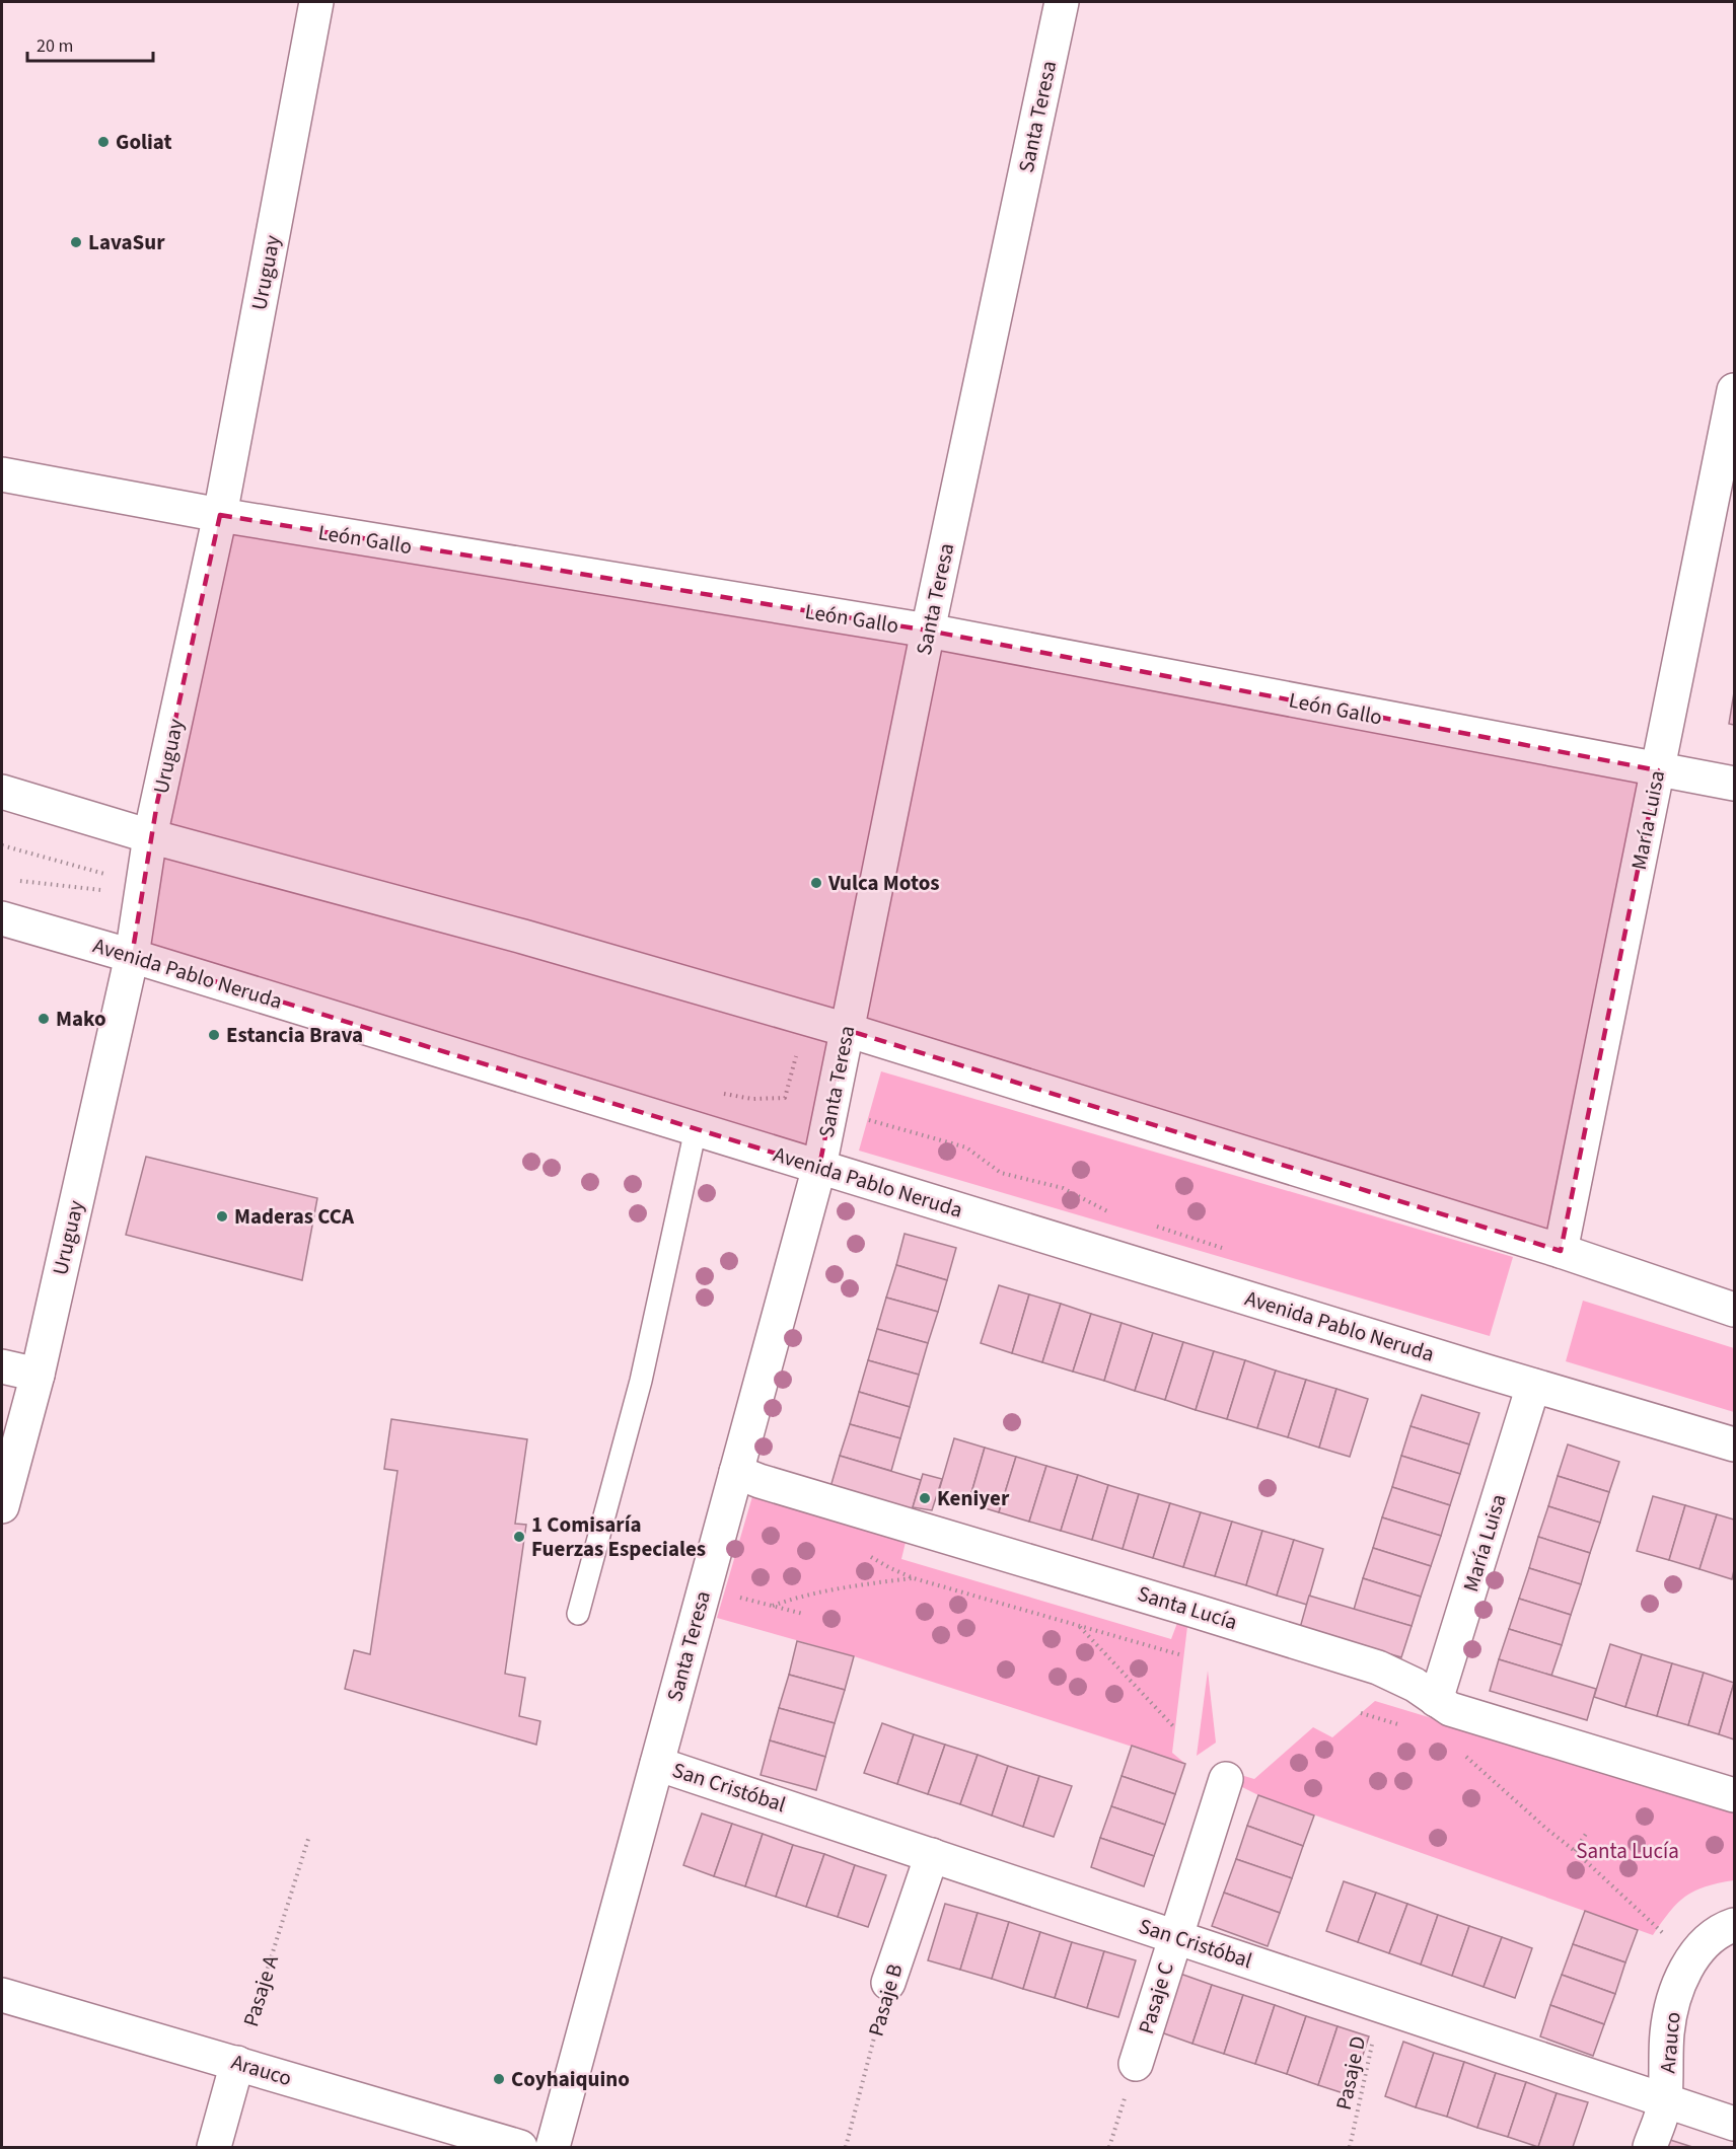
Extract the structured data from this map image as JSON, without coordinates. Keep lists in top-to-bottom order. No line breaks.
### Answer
{"streets":{"street":["Santa Teresa","Uruguay","León Gallo","María Luisa","Avenida Pablo Neruda","Santa Lucía","San Cristóbal","Pasaje C","Pasaje B","Arauco"],"path":["Pasaje A","Pasaje D"]},"crossings":[["Santa Teresa","León Gallo"],["Santa Teresa","Avenida Pablo Neruda"],["Santa Teresa","Santa Lucía"],["Santa Teresa","San Cristóbal"],["Uruguay","León Gallo"],["Uruguay","Avenida Pablo Neruda"],["León Gallo","María Luisa"],["María Luisa","Avenida Pablo Neruda"],["María Luisa","Santa Lucía"],["San Cristóbal","Pasaje C"],["San Cristóbal","Pasaje B"],["San Cristóbal","Arauco"],["San Cristóbal","Pasaje D"],["Pasaje A","Arauco"]],"parks":["Santa Lucía"],"places":["Goliat","LavaSur","Vulca Motos","Mako","Estancia Brava","Maderas CCA","Keniyer","1 Comisaría Fuerzas Especiales","Coyhaiquino"],"scale_bar":"20 m"}
